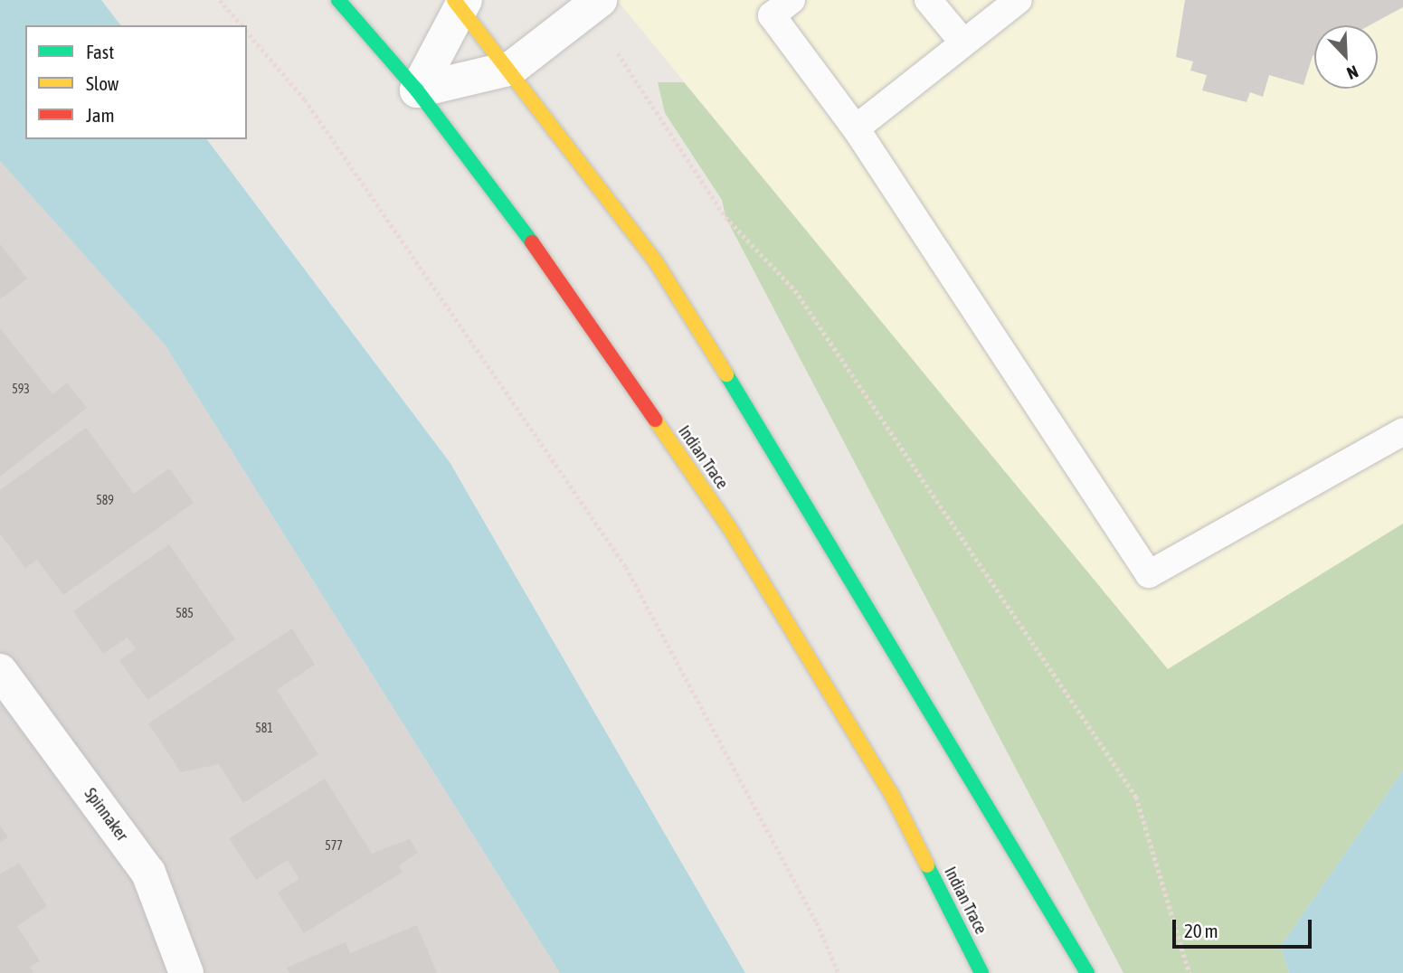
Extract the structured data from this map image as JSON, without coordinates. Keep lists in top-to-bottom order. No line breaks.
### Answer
{"streets":{"main road":["Indian Trace"],"street":["Spinnaker"]},"house_numbers":["593","589","585","581","577"],"legend":["Fast","Slow","Jam"],"scale_bar":"20 m","north":"bottom right"}
